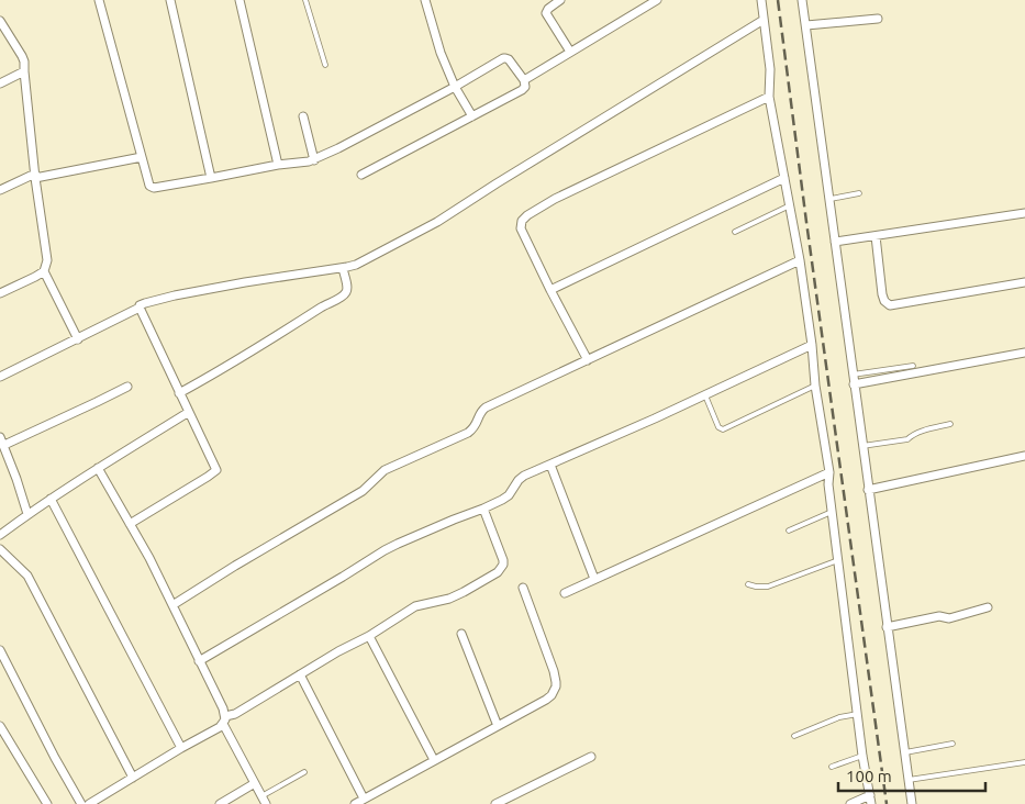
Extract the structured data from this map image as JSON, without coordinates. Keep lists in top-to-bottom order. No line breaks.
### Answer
{"scale_bar":"100 m"}
